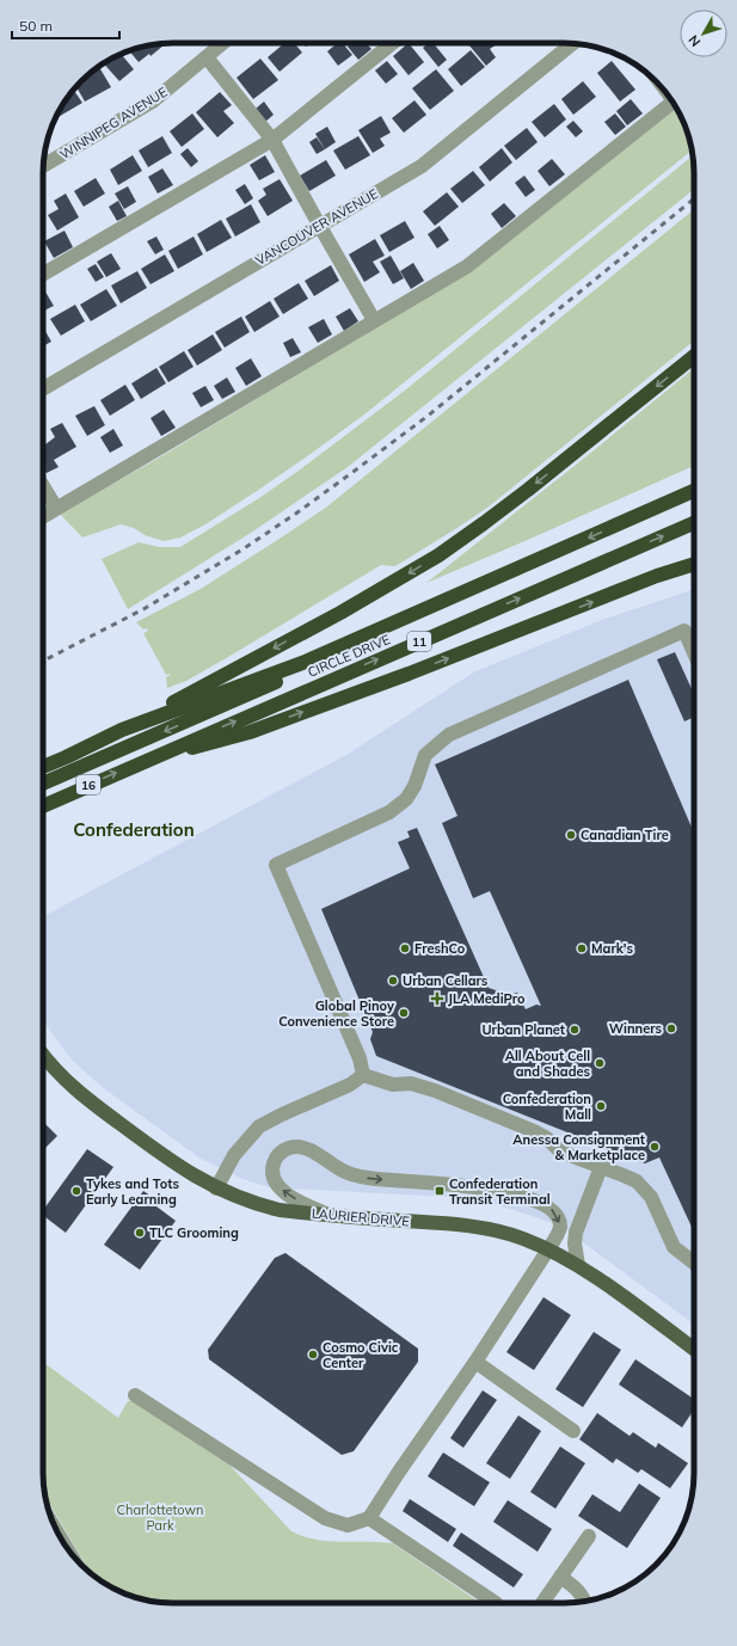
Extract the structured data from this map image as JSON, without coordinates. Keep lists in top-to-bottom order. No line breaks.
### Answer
{"streets":{"highway":["11","CIRCLE DRIVE","16"],"main road":["LAURIER DRIVE"],"street":["WINNIPEG AVENUE","VANCOUVER AVENUE"]},"districts":["Confederation"],"parks":["Charlottetown Park"],"places":{"other":["Canadian Tire","FreshCo","Mark's","Urban Cellars","Global Pinoy Convenience Store","Winners","Urban Planet","All About Cell and Shades","Confederation Mall","Anessa Consignment & Marketplace","Tykes and Tots Early Learning","TLC Grooming","Cosmo Civic Center"],"health":["JLA MediPro"],"transit":["Confederation Transit Terminal"]},"scale_bar":"50 m","north":"bottom left"}
